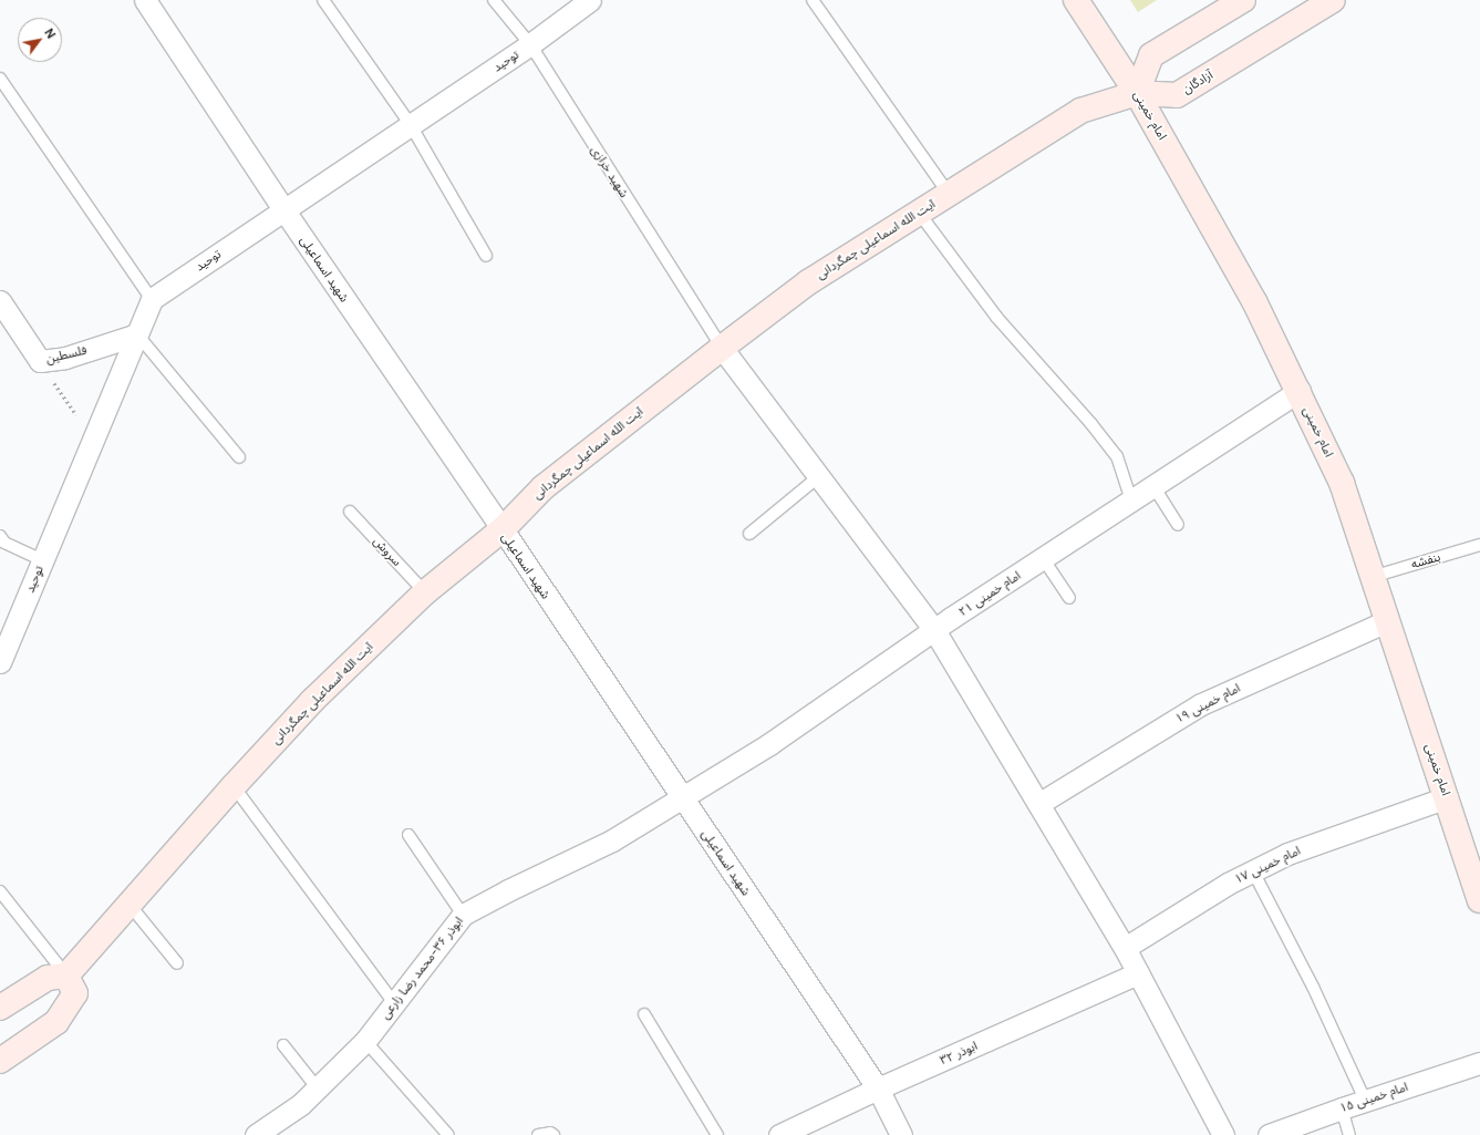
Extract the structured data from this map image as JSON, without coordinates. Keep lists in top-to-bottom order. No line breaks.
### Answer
{"streets":{"main road":["آزادگان","امام خمینی","آیت الله اسماعیلی چمگردانی"],"street":["توحید","شهید اسماعیلی","فلسطین","امام خمینی ۲۱","امام خمینی ۱۹","امام خمینی ۱۷","ابوذر ۳۶-محمد رضا زارعی","ابوذر ۳۲","امام خمینی ۱۵"],"lane":["شهید خرازی","سروش","بنفشه"]},"crossings":[["توحید","شهید خرازی"],["توحید","شهید اسماعیلی"],["توحید","فلسطین"],["آزادگان","امام خمینی"],["آزادگان","آیت الله اسماعیلی چمگردانی"],["امام خمینی","آیت الله اسماعیلی چمگردانی"],["امام خمینی","بنفشه"],["امام خمینی","امام خمینی ۲۱"],["امام خمینی","امام خمینی ۱۹"],["امام خمینی","امام خمینی ۱۷"],["شهید خرازی","آیت الله اسماعیلی چمگردانی"],["آیت الله اسماعیلی چمگردانی","شهید اسماعیلی"],["آیت الله اسماعیلی چمگردانی","سروش"],["شهید اسماعیلی","امام خمینی ۲۱"],["شهید اسماعیلی","ابوذر ۳۶-محمد رضا زارعی"],["شهید اسماعیلی","ابوذر ۳۲"],["امام خمینی ۲۱","ابوذر ۳۶-محمد رضا زارعی"]],"north":"top right"}
